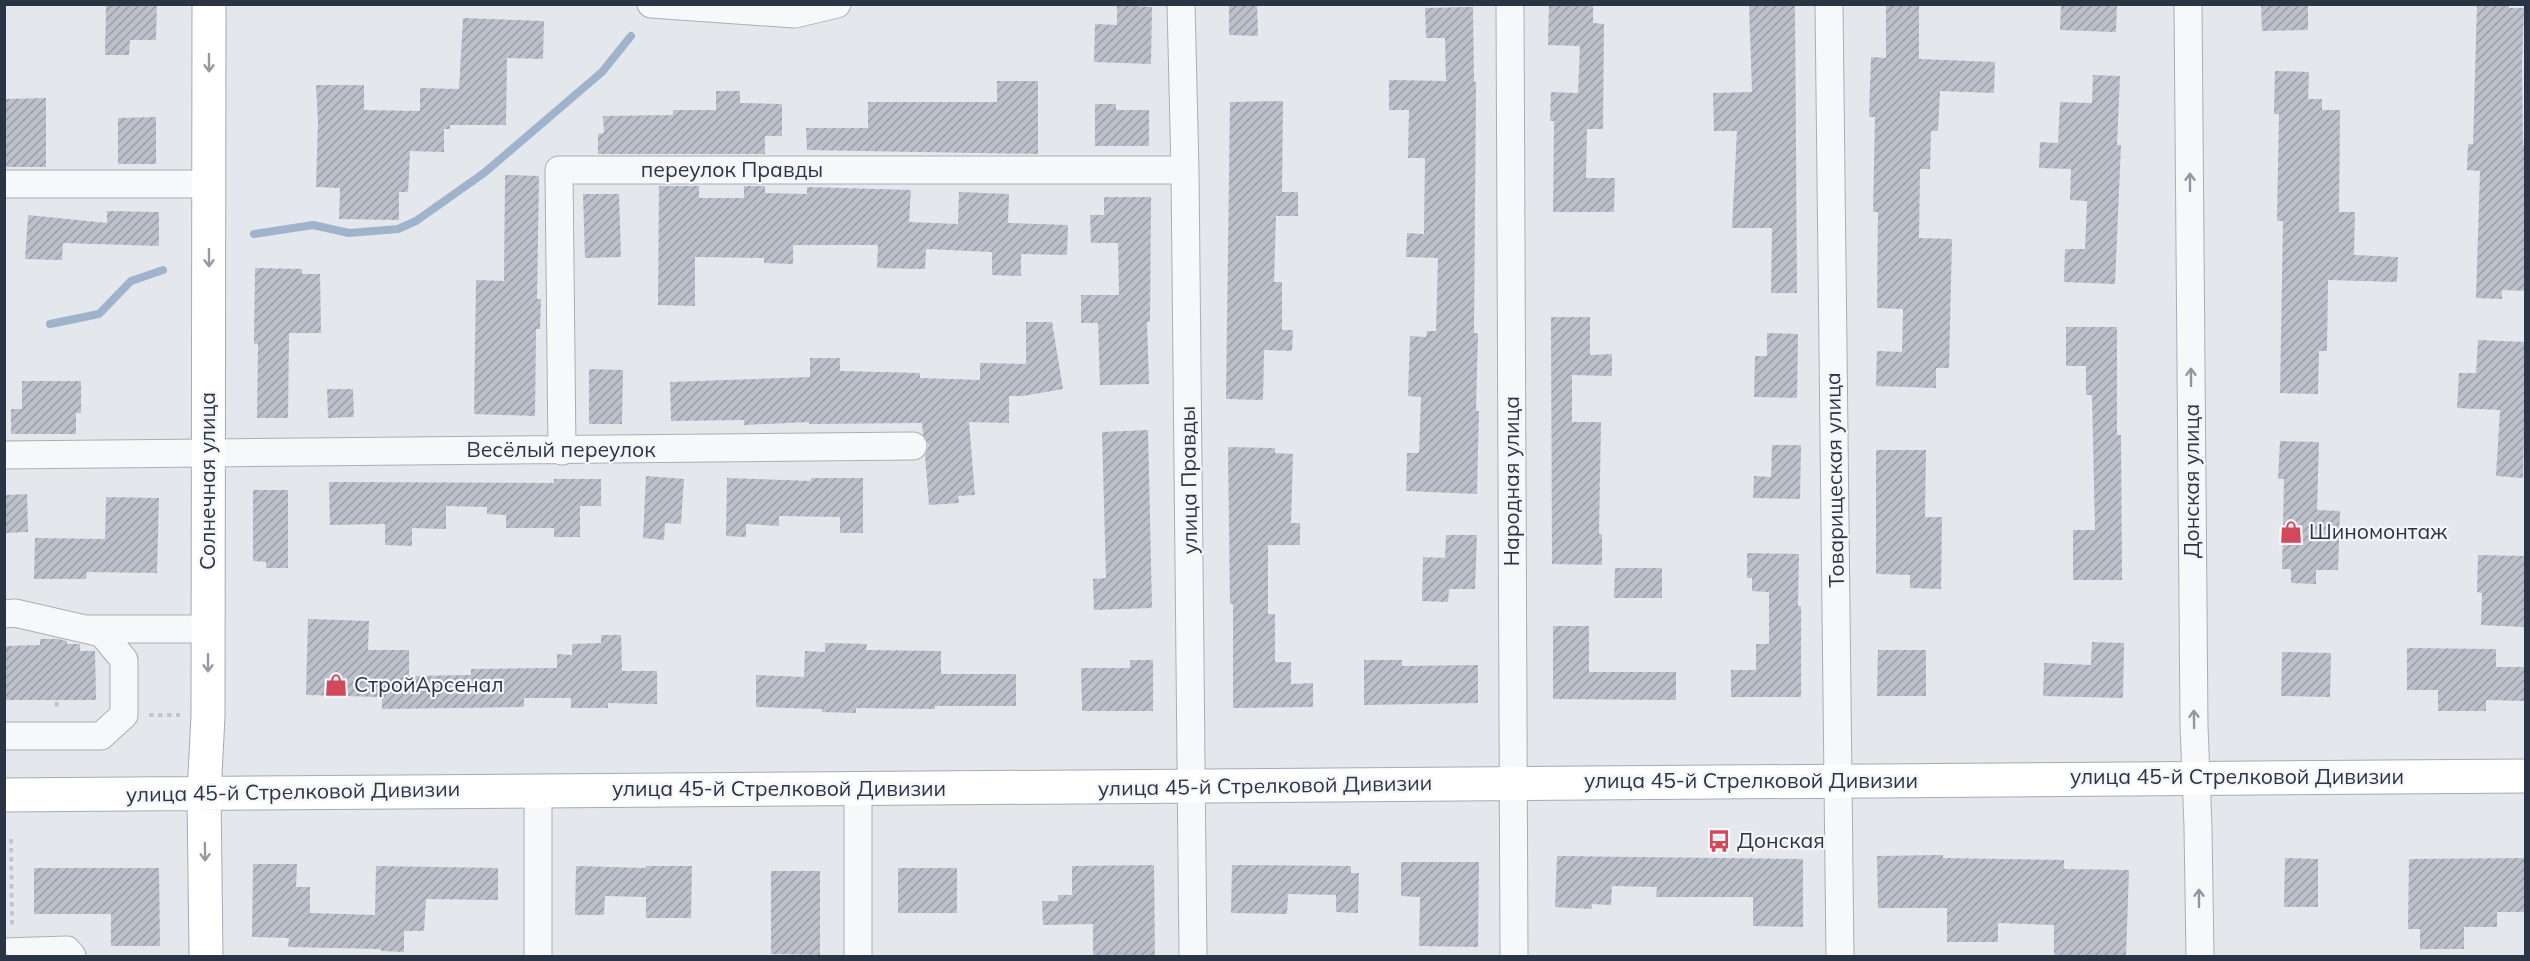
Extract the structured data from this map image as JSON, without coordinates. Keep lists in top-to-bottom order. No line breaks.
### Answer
{"streets":{"main road":["Солнечная улица","улица 45-й Стрелковой Дивизии"],"street":["переулок Правды","Весёлый переулок","улица Правды","Товарищеская улица","Народная улица","Донская улица"]},"crossings":[["переулок Правды","Весёлый переулок"],["переулок Правды","улица Правды"],["Весёлый переулок","Солнечная улица"],["улица Правды","улица 45-й Стрелковой Дивизии"],["Товарищеская улица","улица 45-й Стрелковой Дивизии"],["Солнечная улица","улица 45-й Стрелковой Дивизии"],["Народная улица","улица 45-й Стрелковой Дивизии"],["Донская улица","улица 45-й Стрелковой Дивизии"]],"one_way":["Солнечная улица","Донская улица"],"places":{"shop":["Шиномонтаж","СтройАрсенал"],"bus stop":["Донская"]}}
